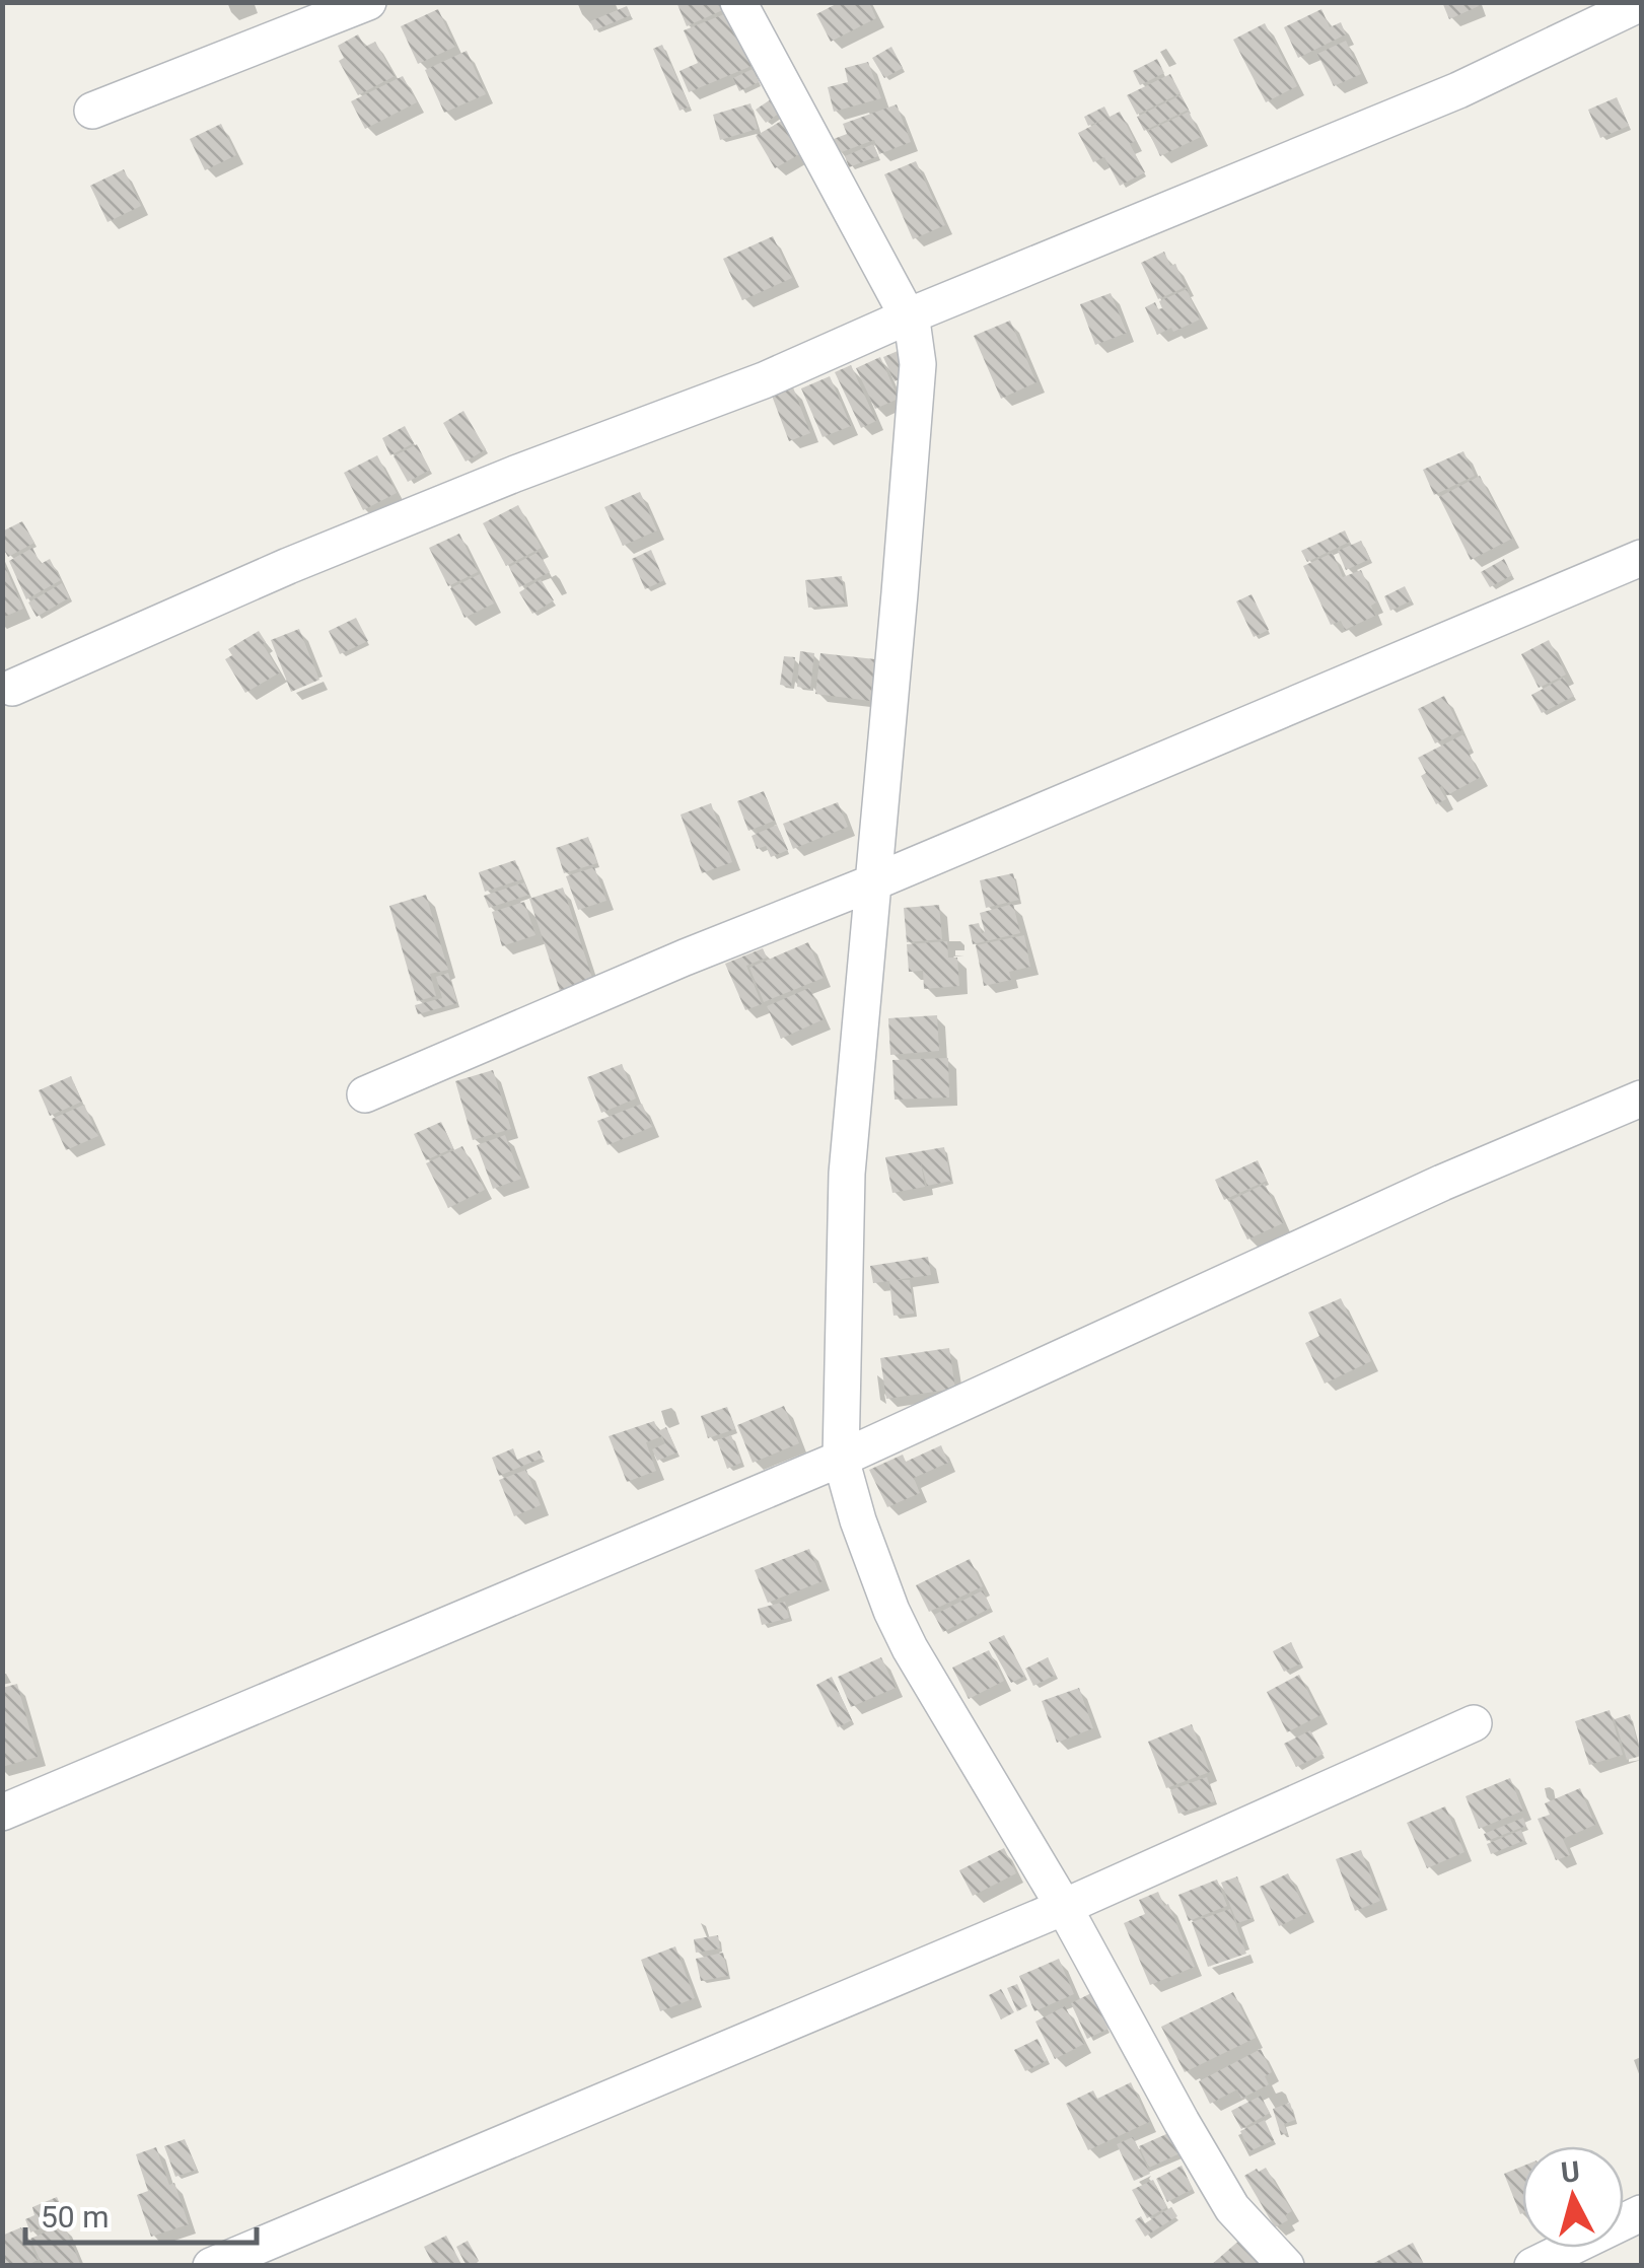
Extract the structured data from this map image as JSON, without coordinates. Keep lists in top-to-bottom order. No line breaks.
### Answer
{"scale_bar":"50 m","north":"top"}
